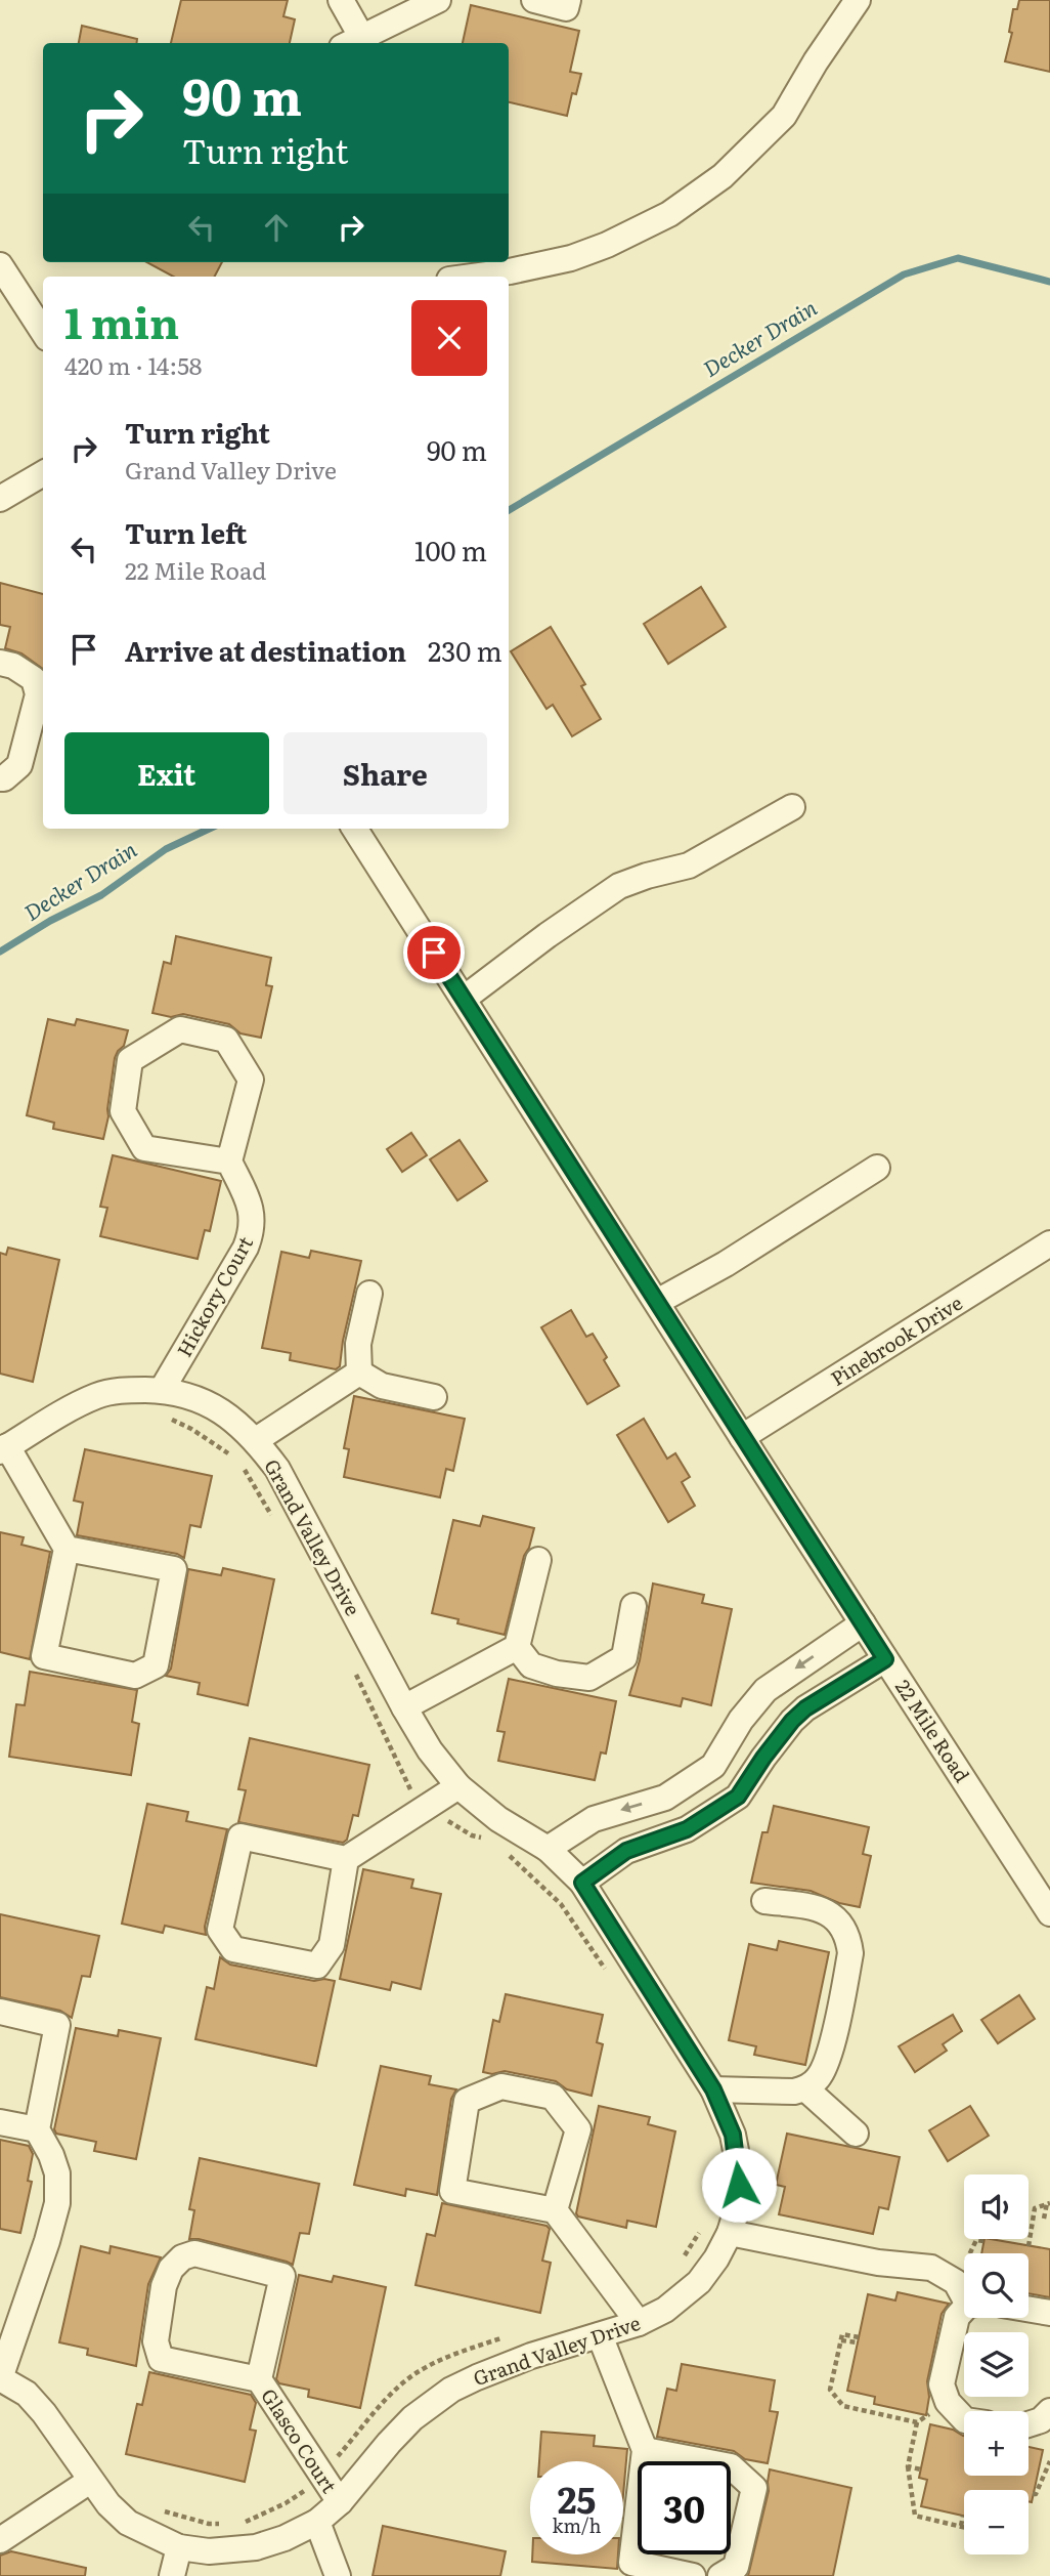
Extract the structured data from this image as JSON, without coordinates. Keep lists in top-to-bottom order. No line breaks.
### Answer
{"streets":{"street":["Hickory Court","Pinebrook Drive","Grand Valley Drive","22 Mile Road","Glasco Court"]},"crossings":[["Hickory Court","Grand Valley Drive"],["Pinebrook Drive","22 Mile Road"],["Grand Valley Drive","Glasco Court"]],"water":["Decker Drain"],"page":{"turn":["90 m","Turn right"],"heading":["1 min","420 m · 14:58"],"list":[{"name":"Turn right","note":"Grand Valley Drive","value":"90 m"},{"name":"Turn left","note":"22 Mile Road","value":"100 m"},{"name":"Arrive at destination","value":"230 m"}],"buttons":["Exit","Share"],"map_buttons":["+","−"],"speed":"25 km/h","limit":"30"}}
